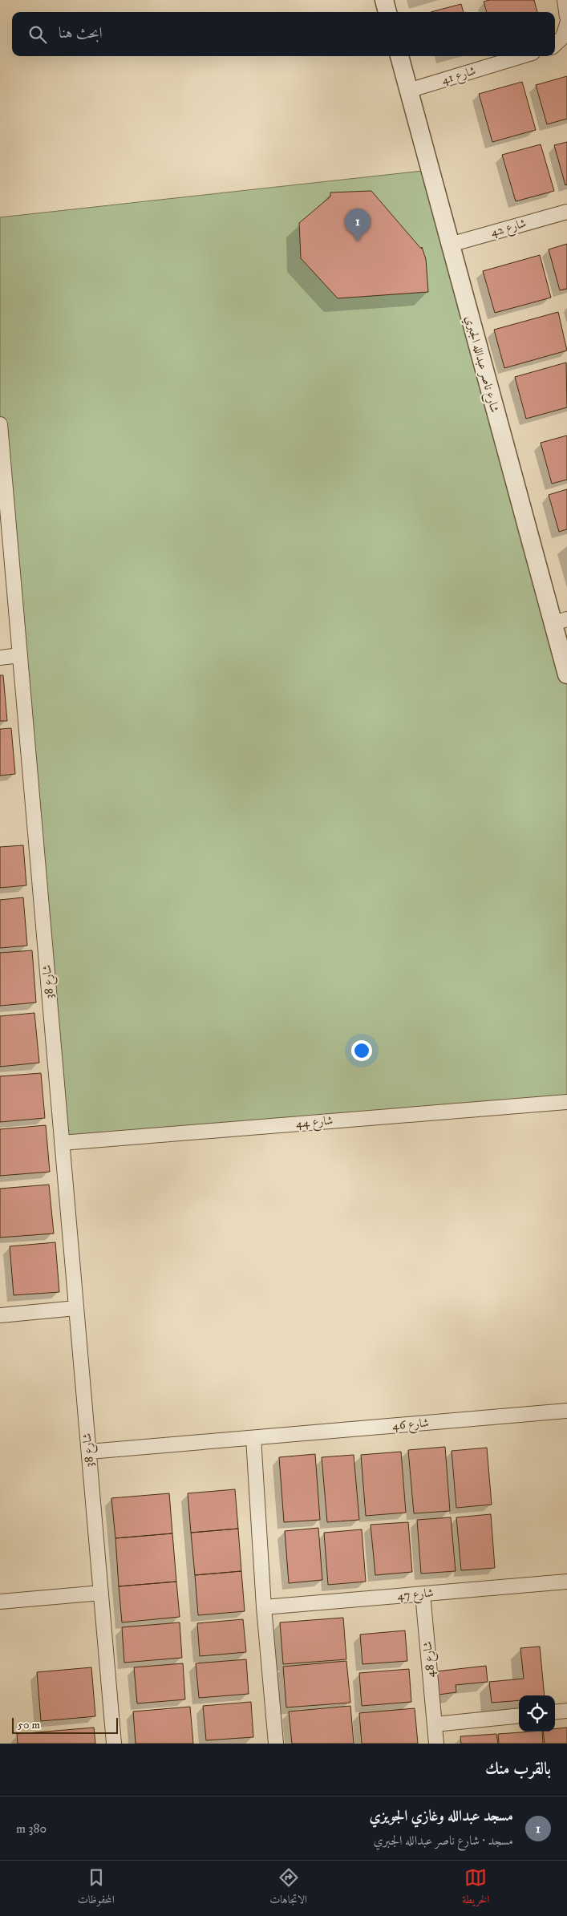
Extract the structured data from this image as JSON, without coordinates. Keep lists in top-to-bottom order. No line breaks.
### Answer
{"streets":{"street":["شارع 41","شارع 42","شارع ناصر عبدالله الجبري","شارع 38","شارع 44","شارع 46","شارع 47","شارع 48"]},"crossings":[["شارع 41","شارع ناصر عبدالله الجبري"],["شارع 42","شارع ناصر عبدالله الجبري"],["شارع 38","شارع 44"],["شارع 38","شارع 46"],["شارع 47","شارع 48"]],"scale_bar":"50 m","page":{"search":"ابحث هنا","pins":"1","scale":"50 m","heading":"بالقرب منك","list":[{"mark":"1","name":"مسجد عبدالله وغازي الجويزي","note":"مسجد · شارع ناصر عبدالله الجبري","value":"380 m"}],"nav":["الخريطة","الاتجاهات","المحفوظات"]}}
